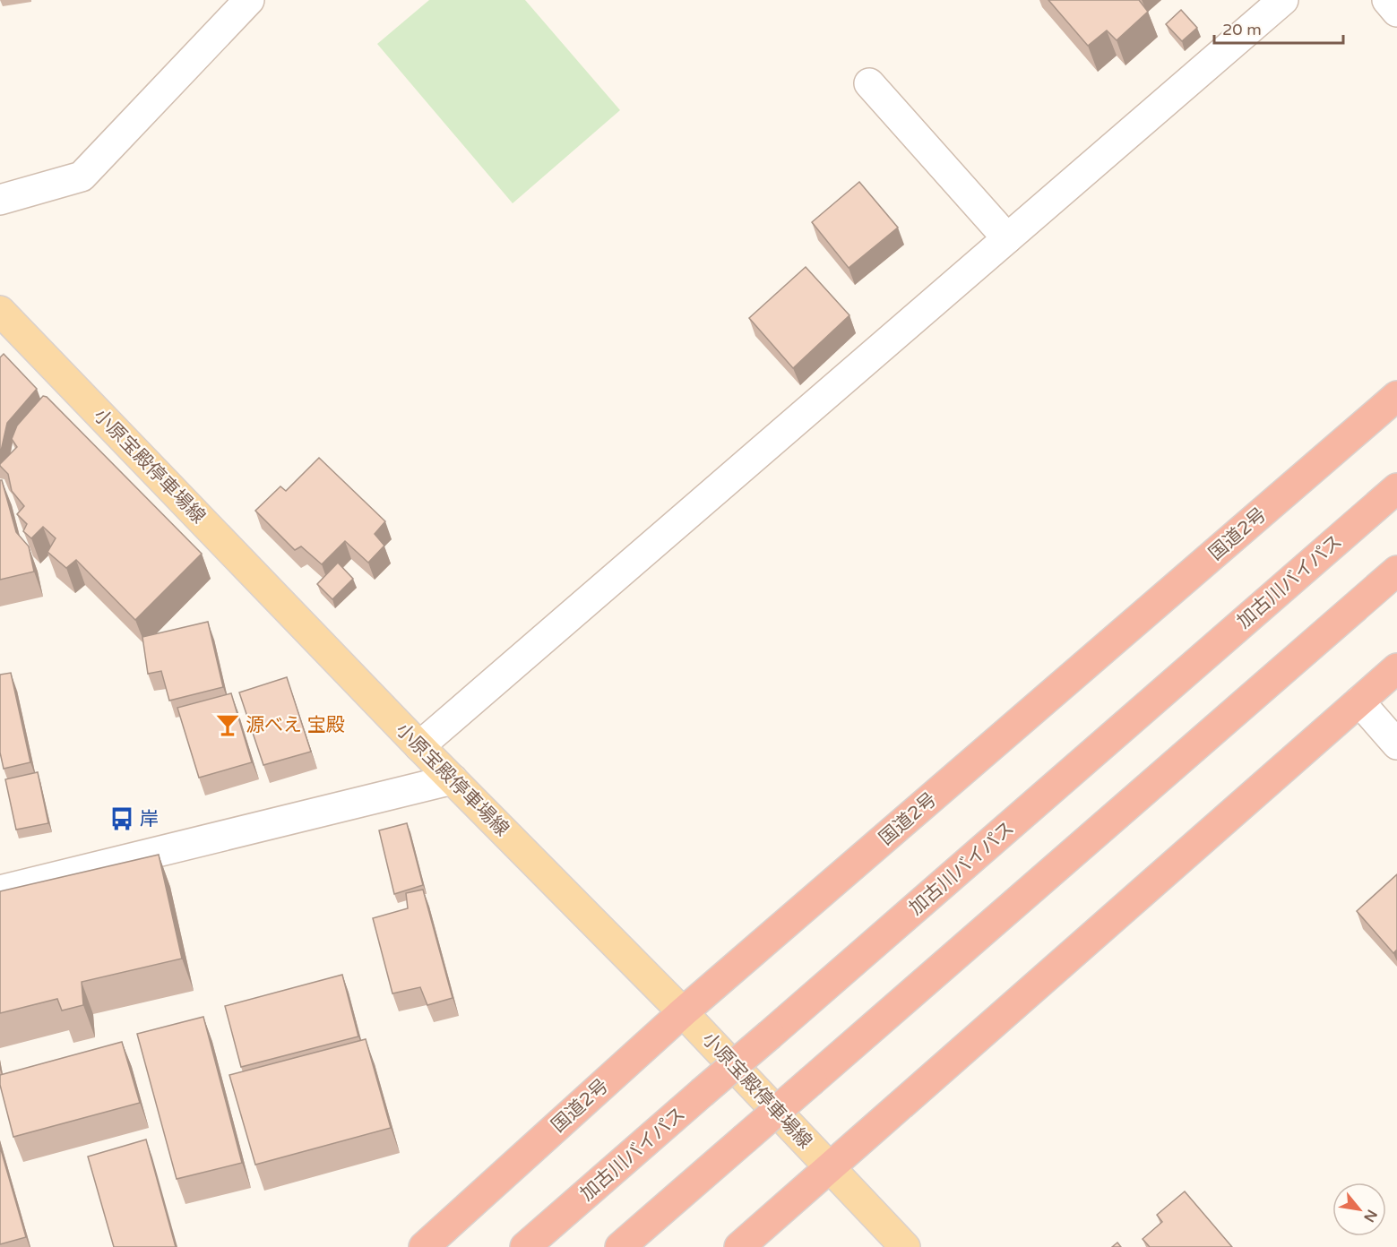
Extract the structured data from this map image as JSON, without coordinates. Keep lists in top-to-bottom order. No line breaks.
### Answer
{"streets":{"highway":["国道2号","加古川バイパス"],"main road":["小原宝殿停車場線"]},"crossings":[["小原宝殿停車場線","国道2号"]],"places":{"bar":["源べえ 宝殿"],"bus stop":["岸"]},"scale_bar":"20 m","north":"bottom right"}
